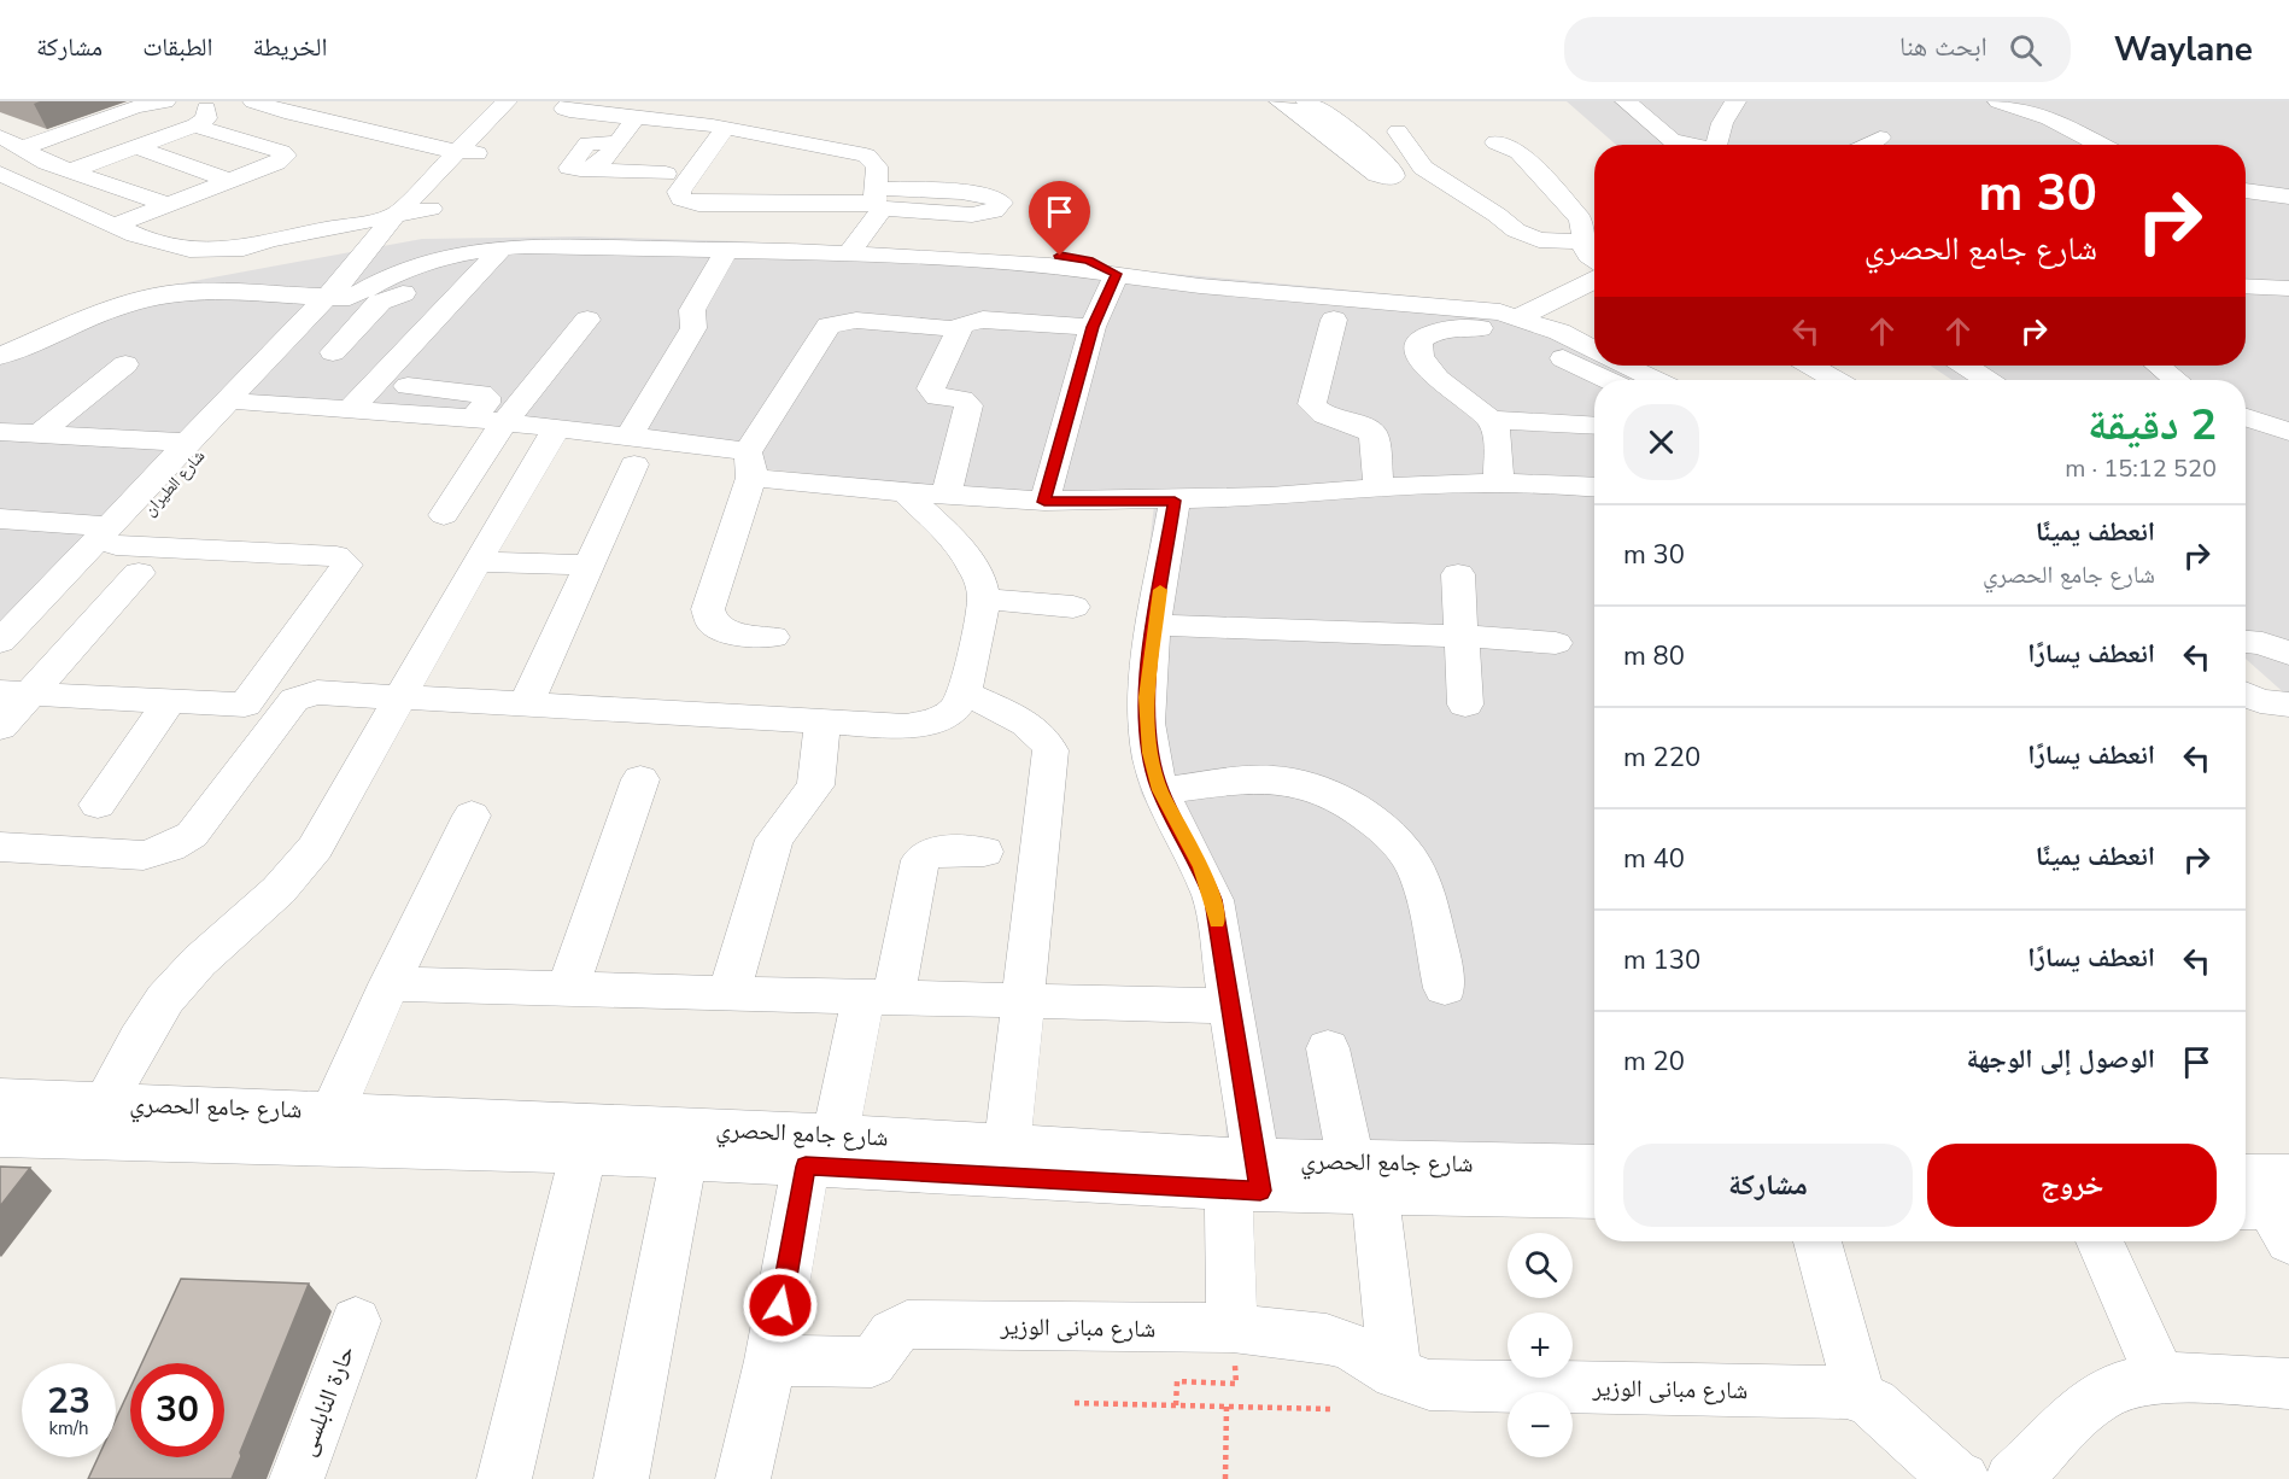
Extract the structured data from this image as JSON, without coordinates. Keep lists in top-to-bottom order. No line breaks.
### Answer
{"streets":{"street":["شارع الطيران","شارع جامع الحصري","شارع مبانى الوزير","حارة النابلسى"]},"page":{"header":"Waylane","search":"ابحث هنا","nav":["الخريطة","الطبقات","مشاركة"],"turn":["30 m","شارع جامع الحصري"],"heading":["2 دقيقة","520 m · 15:12"],"list":[{"name":"انعطف يمينًا","note":"شارع جامع الحصري","value":"30 m"},{"name":"انعطف يسارًا","value":"80 m"},{"name":"انعطف يسارًا","value":"220 m"},{"name":"انعطف يمينًا","value":"40 m"},{"name":"انعطف يسارًا","value":"130 m"},{"name":"الوصول إلى الوجهة","value":"20 m"}],"buttons":["خروج","مشاركة"],"map_buttons":["+","−"],"speed":"23 km/h","limit":"30"}}
